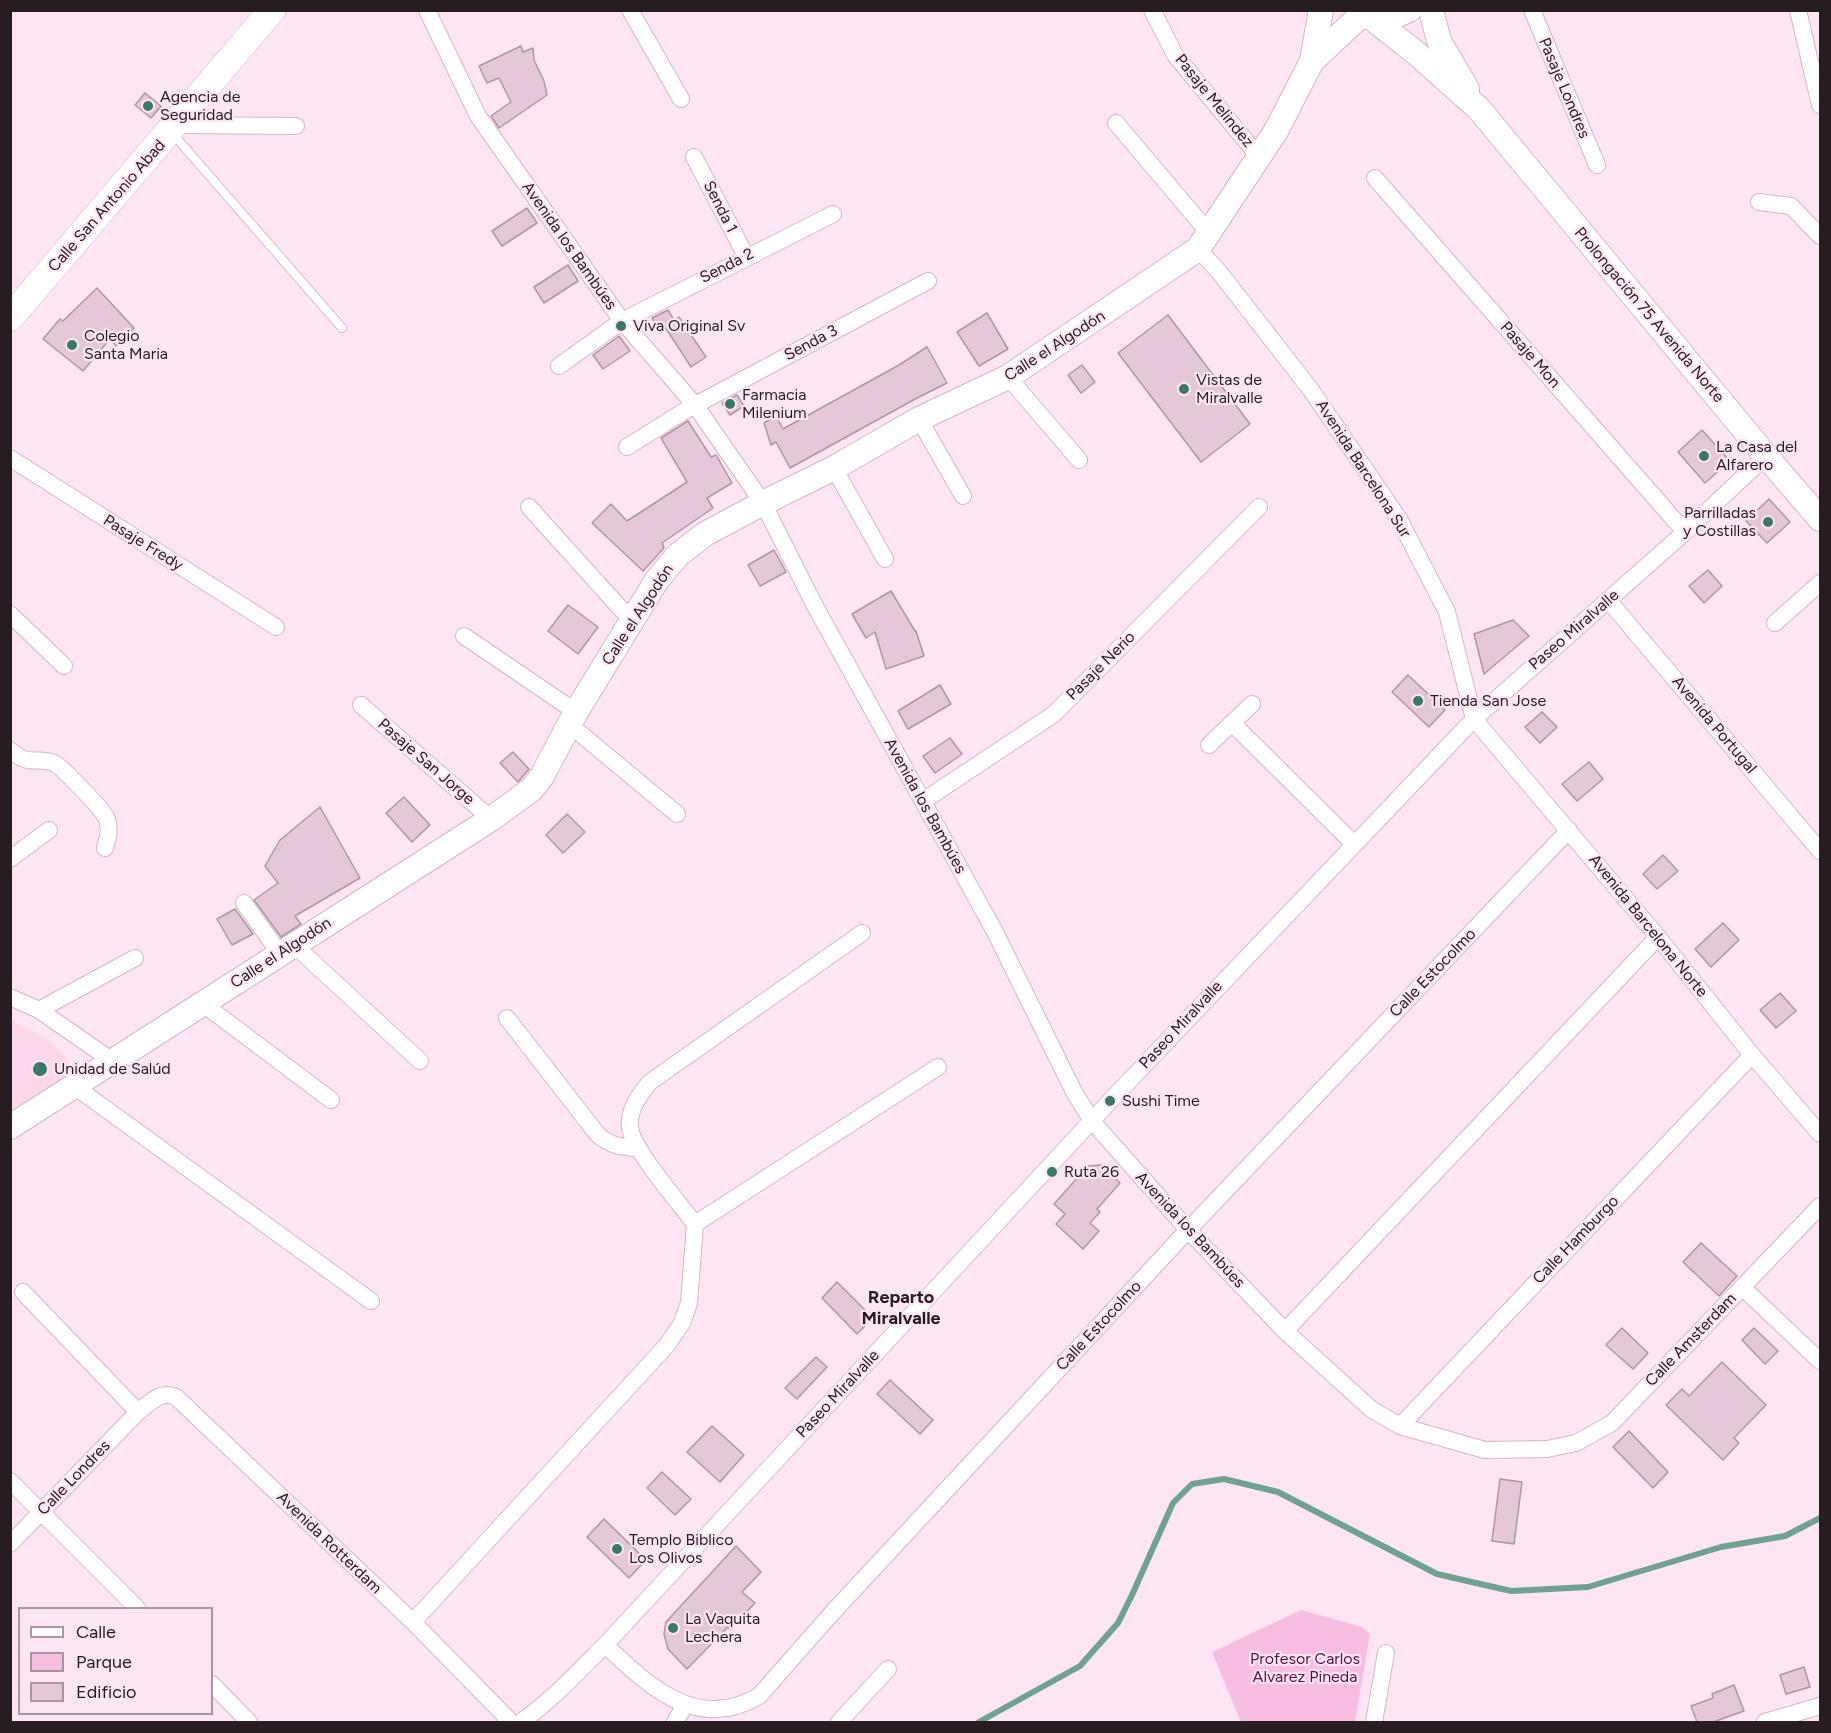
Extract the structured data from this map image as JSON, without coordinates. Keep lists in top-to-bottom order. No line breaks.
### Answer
{"streets":{"main road":["Calle San Antonio Abad"],"street":["Pasaje Londres","Pasaje Melindez","Senda 1","Avenida los Bambúes","Senda 2","Prolongación 75 Avenida Norte","Senda 3","Calle el Algodón","Pasaje Mon","Avenida Barcelona Sur","Pasaje Fredy","Paseo Miralvalle","Pasaje Nerio","Avenida Portugal","Pasaje San Jorge","Avenida Barcelona Norte","Calle Estocolmo","Calle Hamburgo","Calle Amsterdam","Calle Londres","Avenida Rotterdam"]},"crossings":[["Pasaje Melindez","Calle el Algodón"],["Senda 1","Senda 2"],["Avenida los Bambúes","Senda 2"],["Avenida los Bambúes","Senda 3"],["Avenida los Bambúes","Calle el Algodón"],["Avenida los Bambúes","Paseo Miralvalle"],["Avenida los Bambúes","Pasaje Nerio"],["Avenida los Bambúes","Calle Estocolmo"],["Avenida los Bambúes","Calle Hamburgo"],["Avenida los Bambúes","Calle Amsterdam"],["Prolongación 75 Avenida Norte","Calle el Algodón"],["Prolongación 75 Avenida Norte","Paseo Miralvalle"],["Calle el Algodón","Avenida Barcelona Sur"],["Calle el Algodón","Pasaje San Jorge"],["Pasaje Mon","Paseo Miralvalle"],["Avenida Barcelona Sur","Paseo Miralvalle"],["Avenida Barcelona Sur","Avenida Barcelona Norte"],["Paseo Miralvalle","Avenida Portugal"],["Paseo Miralvalle","Avenida Barcelona Norte"],["Paseo Miralvalle","Calle Estocolmo"],["Avenida Barcelona Norte","Calle Estocolmo"],["Avenida Barcelona Norte","Calle Hamburgo"],["Calle Londres","Avenida Rotterdam"]],"districts":["Reparto Miralvalle"],"parks":["Profesor Carlos Alvarez Pineda"],"places":["Agencia de Seguridad","Viva Original Sv","Colegio Santa Maria","Vistas de Miralvalle","Farmacia Milenium","La Casa del Alfarero","Parrilladas y Costillas","Tienda San Jose","Unidad de Salúd","Sushi Time","Ruta 26","Templo Biblico Los Olivos","La Vaquita Lechera"],"legend":["Calle","Parque","Edificio"]}
